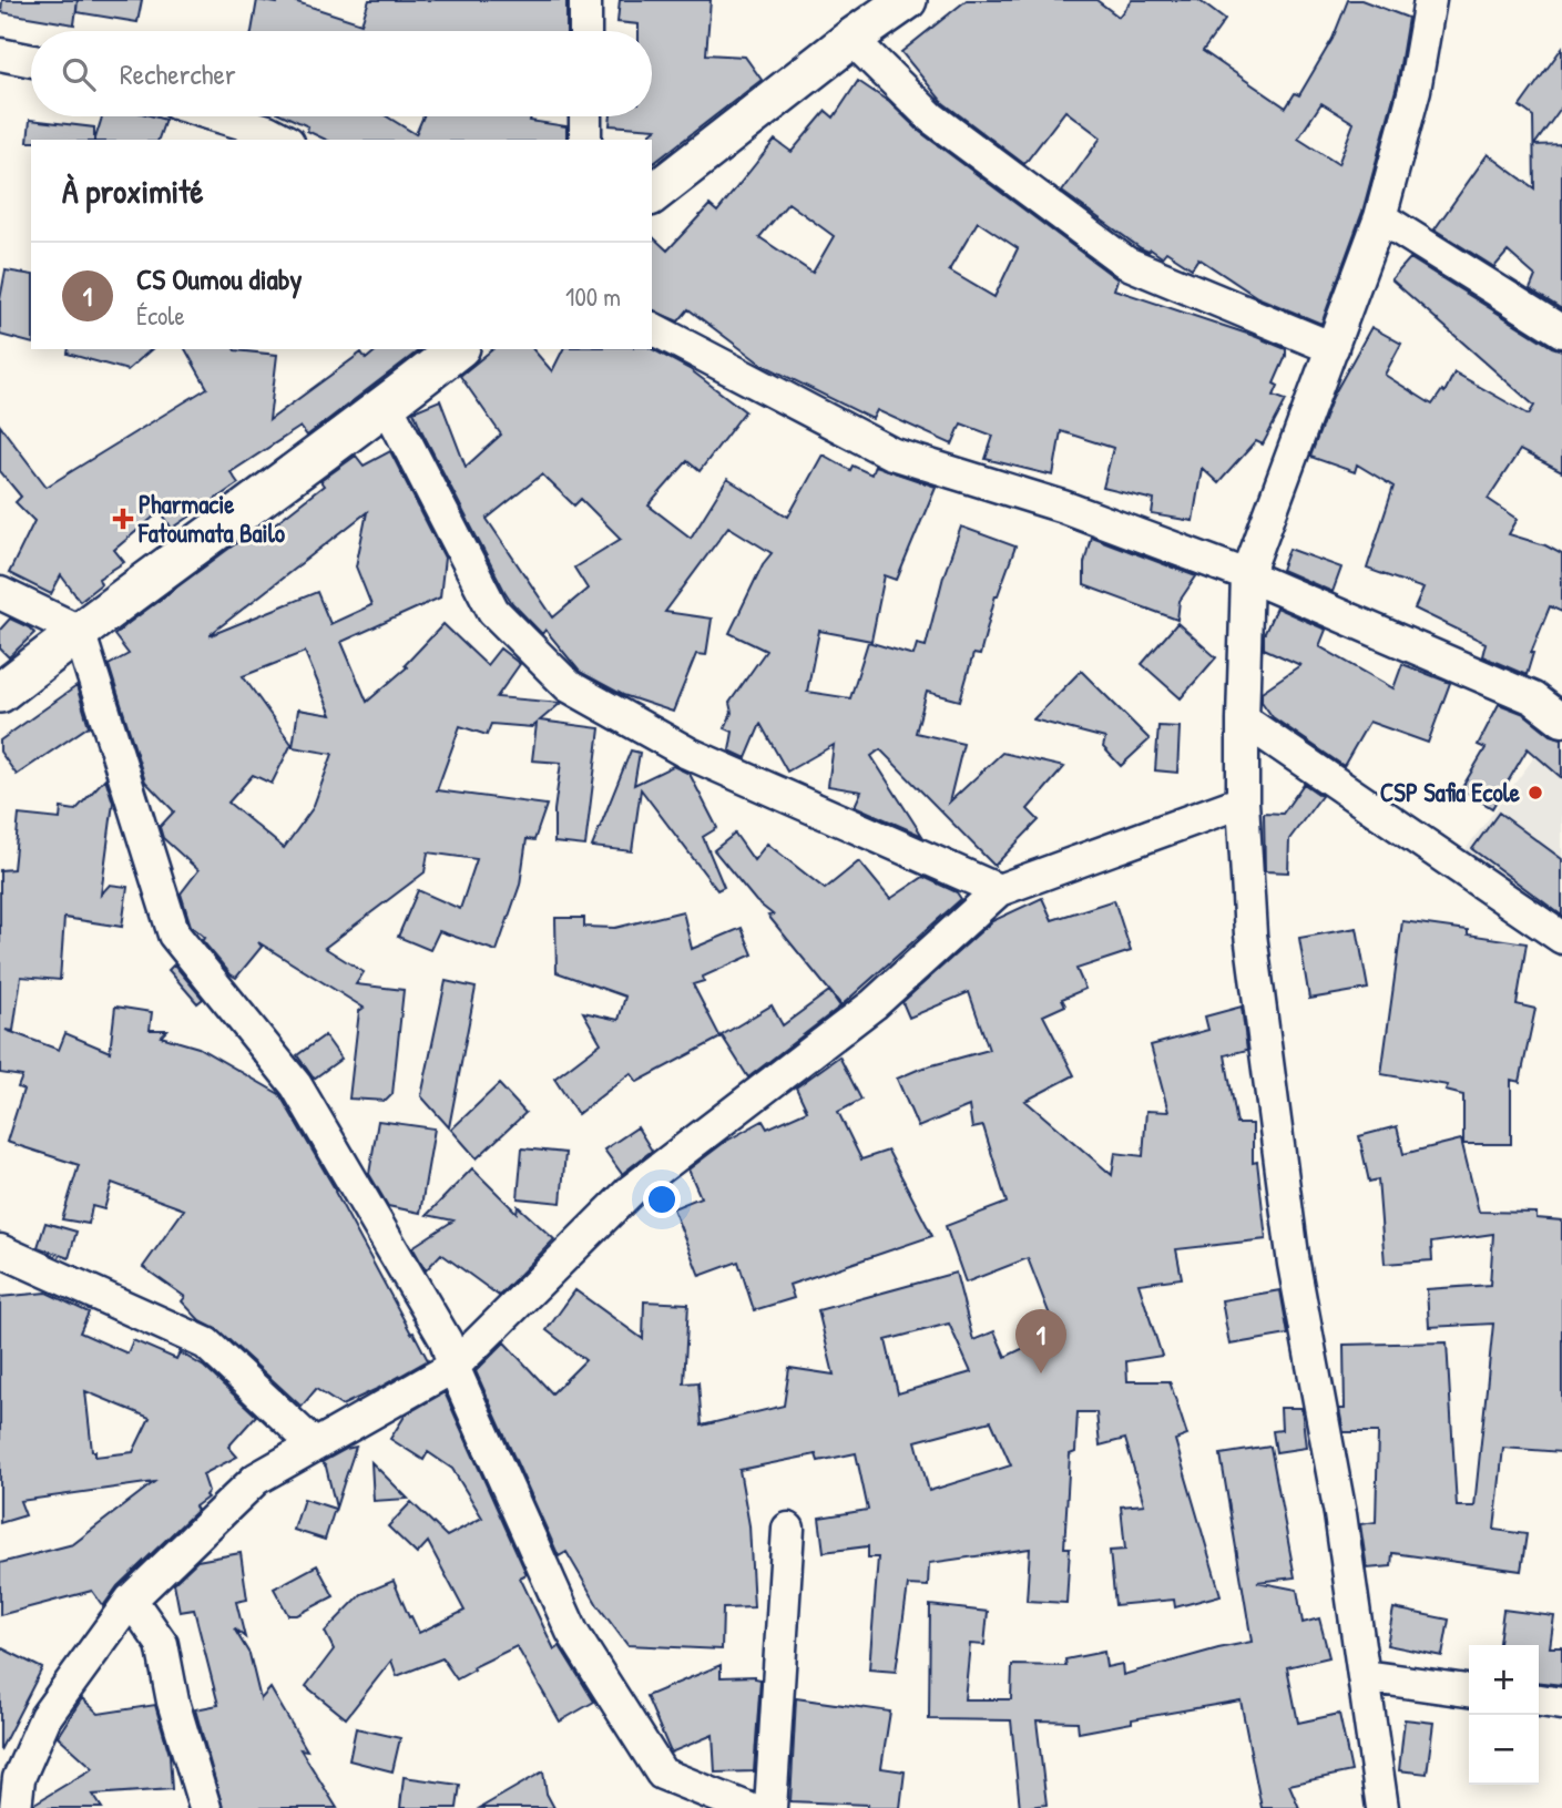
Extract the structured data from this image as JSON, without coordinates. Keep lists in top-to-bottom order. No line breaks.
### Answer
{"places":{"health":["Pharmacie Fatoumata Bailo"],"other":["CSP Safia Ecole"]},"page":{"search":"Rechercher","heading":"À proximité","list":[{"mark":"1","name":"CS Oumou diaby","note":"École","value":"100 m"}],"pins":"1","map_buttons":["+","−"]}}
